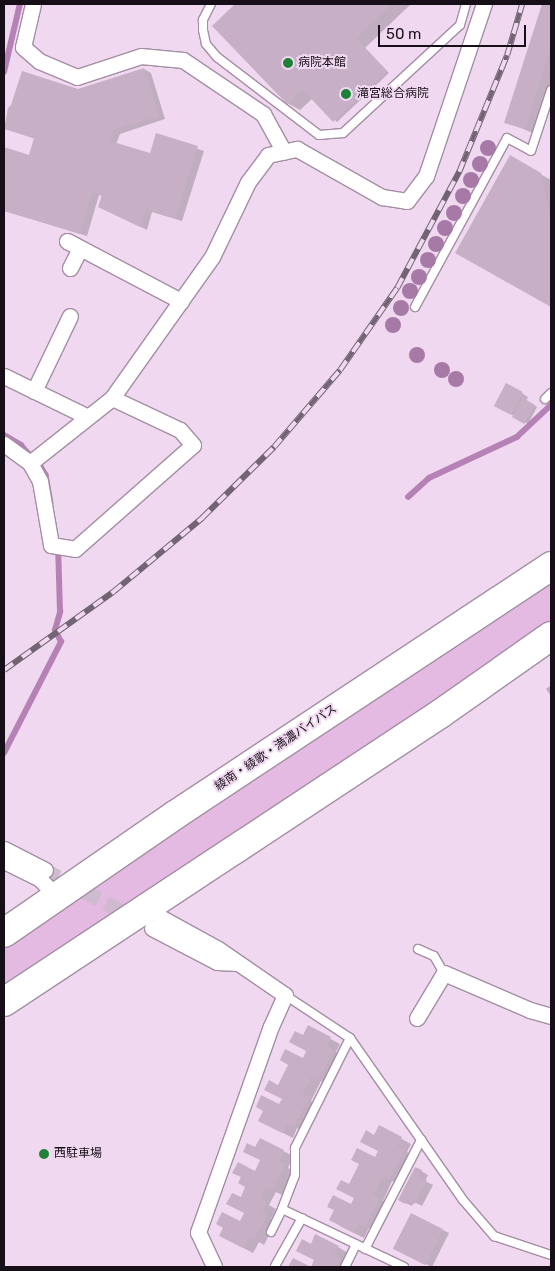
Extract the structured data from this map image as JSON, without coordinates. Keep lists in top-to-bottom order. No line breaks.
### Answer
{"streets":{"highway":["綾南・綾歌・満濃バイパス"]},"places":["病院本館","滝宮総合病院","西駐車場"],"scale_bar":"50 m"}
